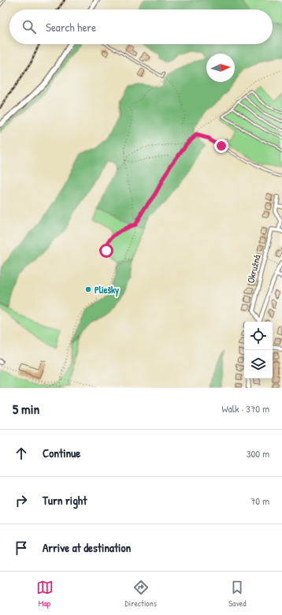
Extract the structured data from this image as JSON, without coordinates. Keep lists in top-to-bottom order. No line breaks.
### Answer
{"streets":{"street":["Okružná"]},"places":["Pliešky"],"north":"right","page":{"search":"Search here","heading":["5 min","Walk · 370 m"],"list":[["Continue","300 m"],["Turn right","70 m"],"Arrive at destination"],"nav":["Map","Directions","Saved"]}}
